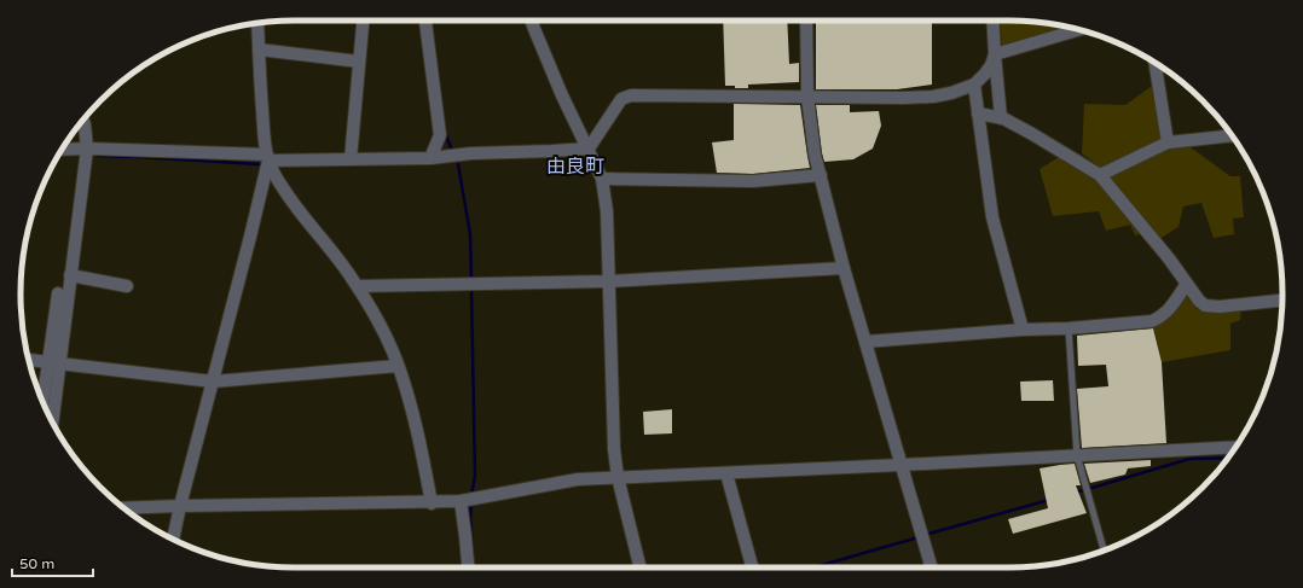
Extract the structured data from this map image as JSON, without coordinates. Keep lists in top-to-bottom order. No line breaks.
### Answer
{"districts":["由良町"],"scale_bar":"50 m"}
